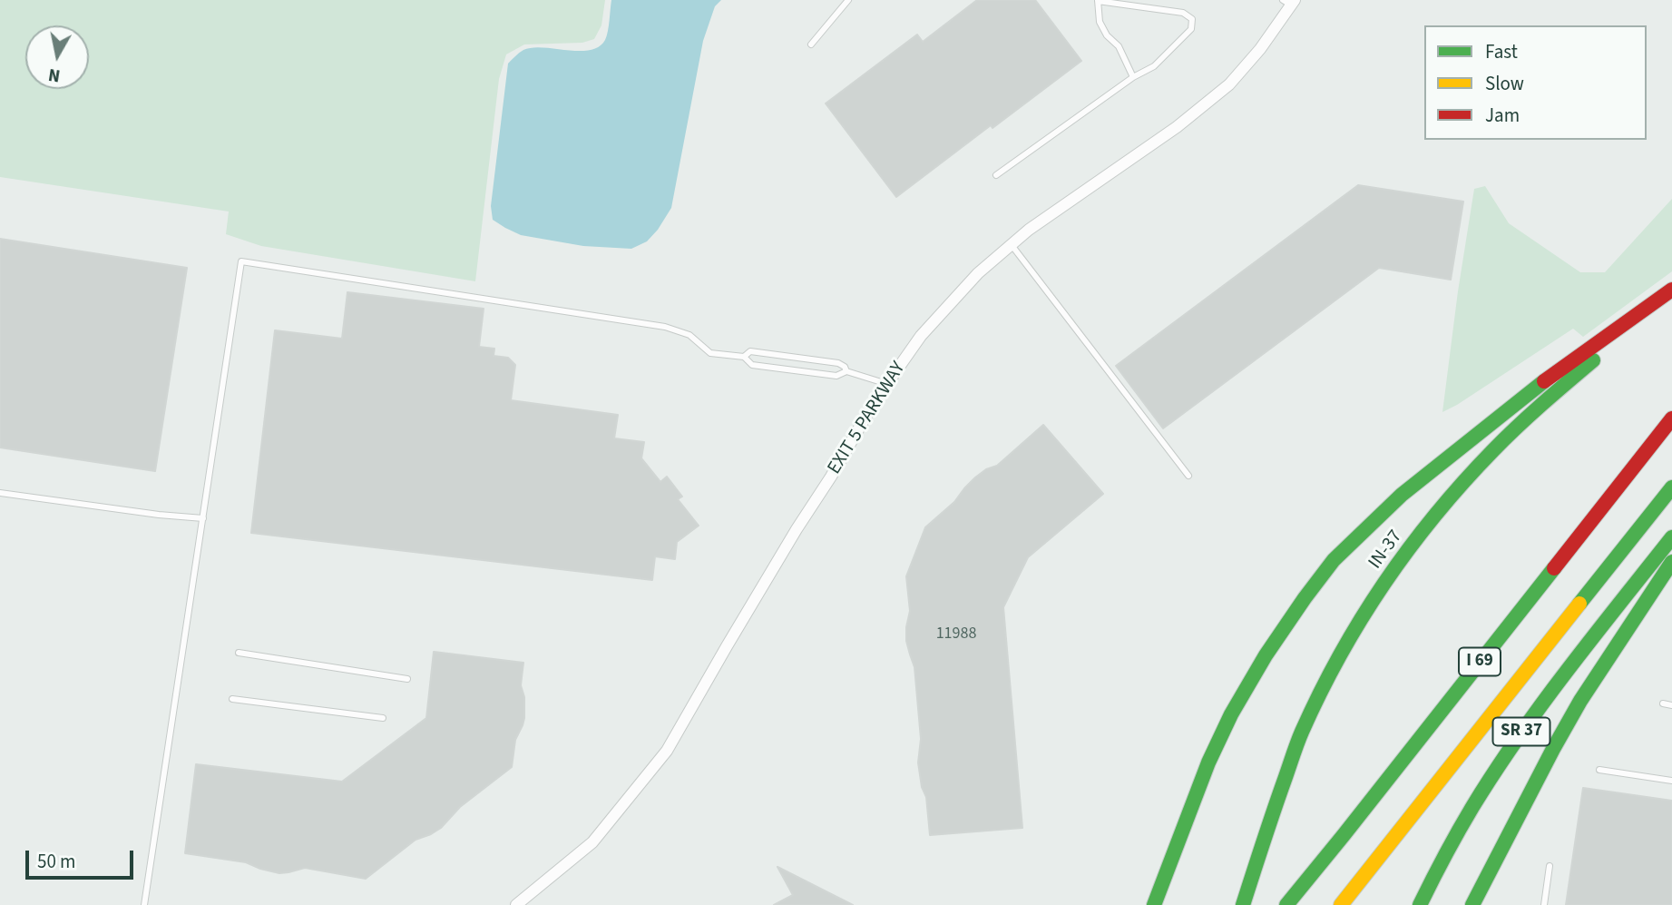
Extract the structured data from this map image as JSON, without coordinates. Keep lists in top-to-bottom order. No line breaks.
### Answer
{"streets":{"highway":["IN-37","I 69","SR 37"],"street":["EXIT 5 PARKWAY"]},"house_numbers":["11988"],"legend":["Fast","Slow","Jam"],"scale_bar":"50 m","north":"bottom"}
